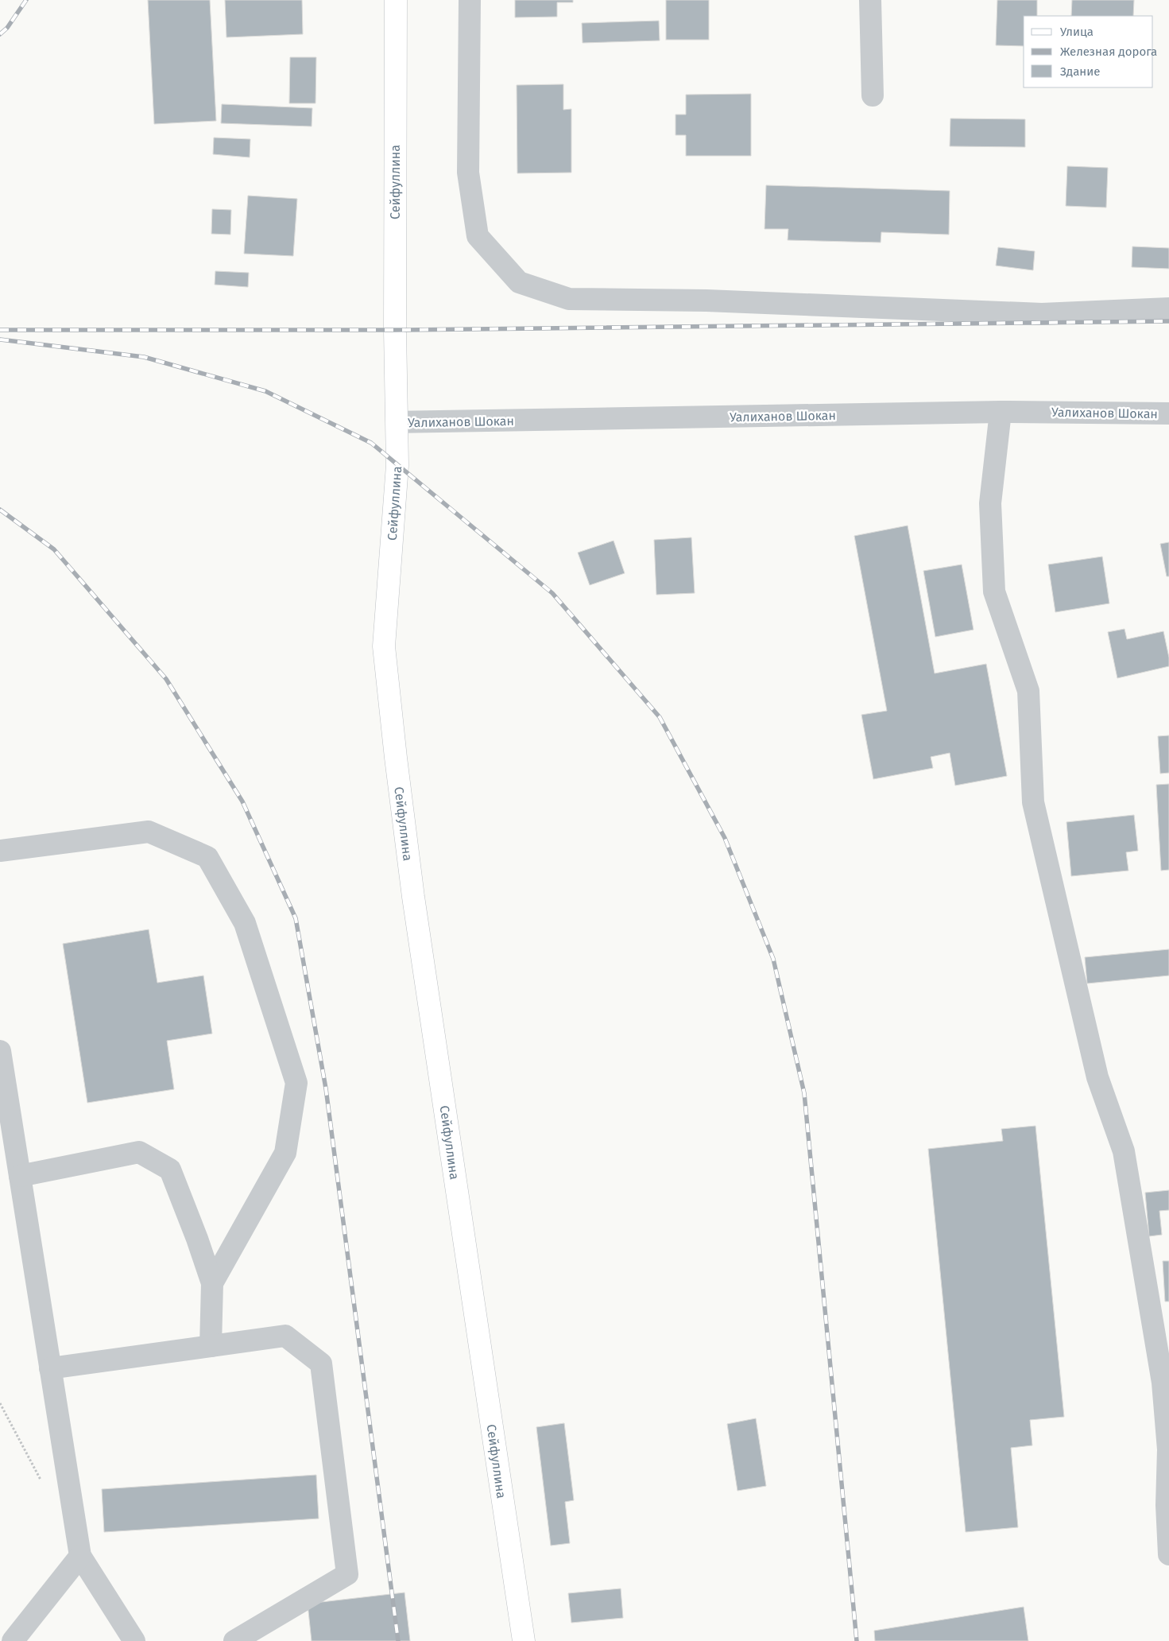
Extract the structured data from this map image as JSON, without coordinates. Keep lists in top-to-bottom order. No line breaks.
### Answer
{"streets":{"main road":["Сейфуллина"],"street":["Уалиханов Шокан"]},"crossings":[["Сейфуллина","Уалиханов Шокан"]],"legend":["Улица","Железная дорога","Здание"]}
